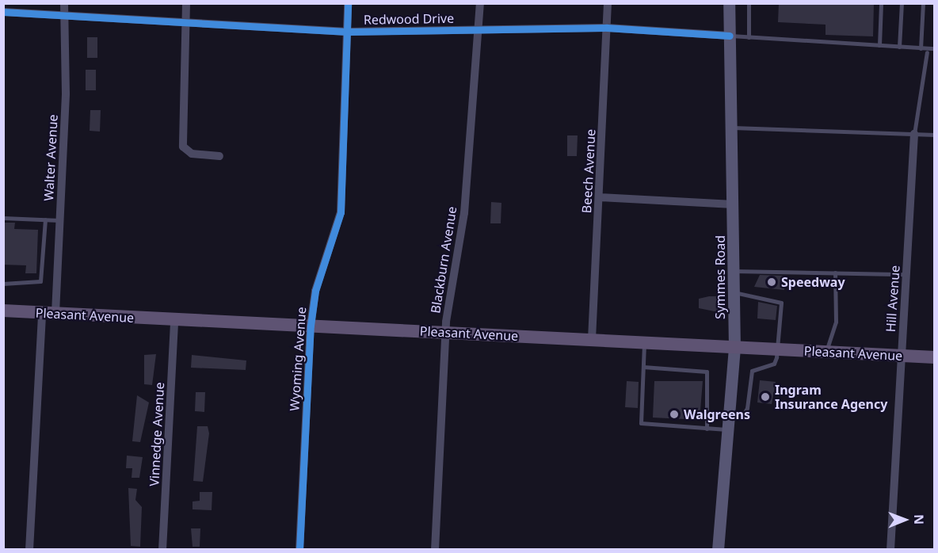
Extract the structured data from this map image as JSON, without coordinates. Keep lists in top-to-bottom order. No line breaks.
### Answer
{"streets":{"main road":["Pleasant Avenue"],"street":["Redwood Drive","Walter Avenue","Beech Avenue","Blackburn Avenue","Symmes Road","Hill Avenue","Wyoming Avenue","Vinnedge Avenue"]},"crossings":[["Redwood Drive","Walter Avenue"],["Redwood Drive","Beech Avenue"],["Redwood Drive","Blackburn Avenue"],["Redwood Drive","Symmes Road"],["Redwood Drive","Wyoming Avenue"],["Walter Avenue","Pleasant Avenue"],["Beech Avenue","Pleasant Avenue"],["Blackburn Avenue","Pleasant Avenue"],["Symmes Road","Pleasant Avenue"],["Hill Avenue","Pleasant Avenue"],["Pleasant Avenue","Wyoming Avenue"],["Pleasant Avenue","Vinnedge Avenue"]],"places":["Speedway","Ingram Insurance Agency","Walgreens"],"north":"right"}
